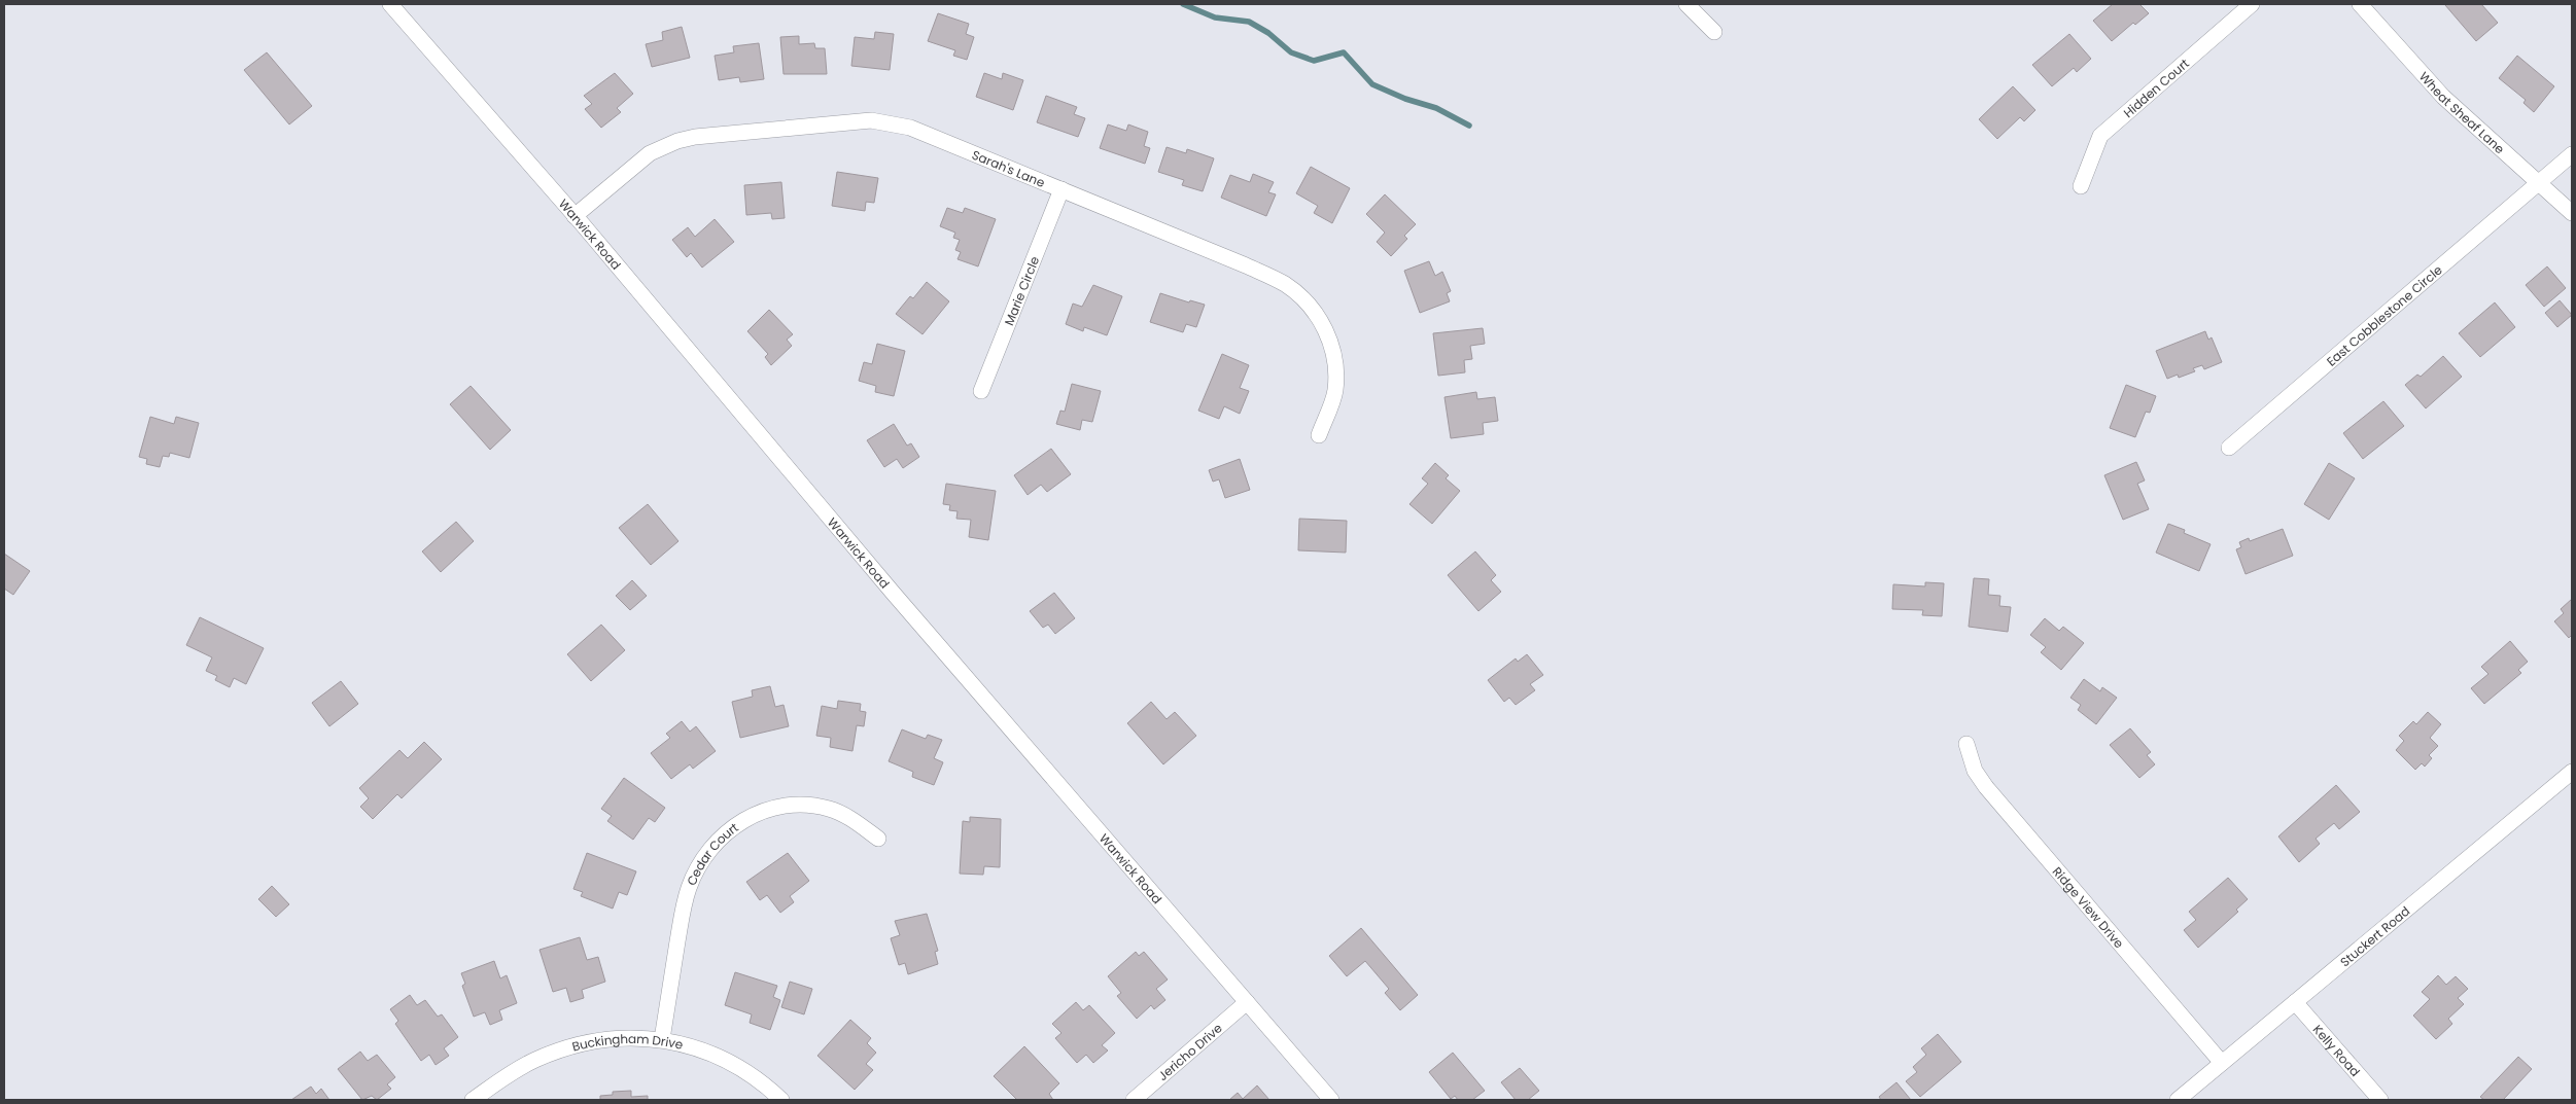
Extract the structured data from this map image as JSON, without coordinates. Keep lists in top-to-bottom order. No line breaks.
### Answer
{"streets":{"street":["Hidden Court","Wheat Sheaf Lane","Sarah's Lane","Warwick Road","Marie Circle","East Cobblestone Circle","Cedar Court","Ridge View Drive","Stuckert Road","Buckingham Drive","Kelly Road","Jericho Drive"]},"crossings":[["Wheat Sheaf Lane","East Cobblestone Circle"],["Sarah's Lane","Warwick Road"],["Sarah's Lane","Marie Circle"],["Warwick Road","Jericho Drive"],["Cedar Court","Buckingham Drive"],["Ridge View Drive","Stuckert Road"],["Stuckert Road","Kelly Road"]]}
